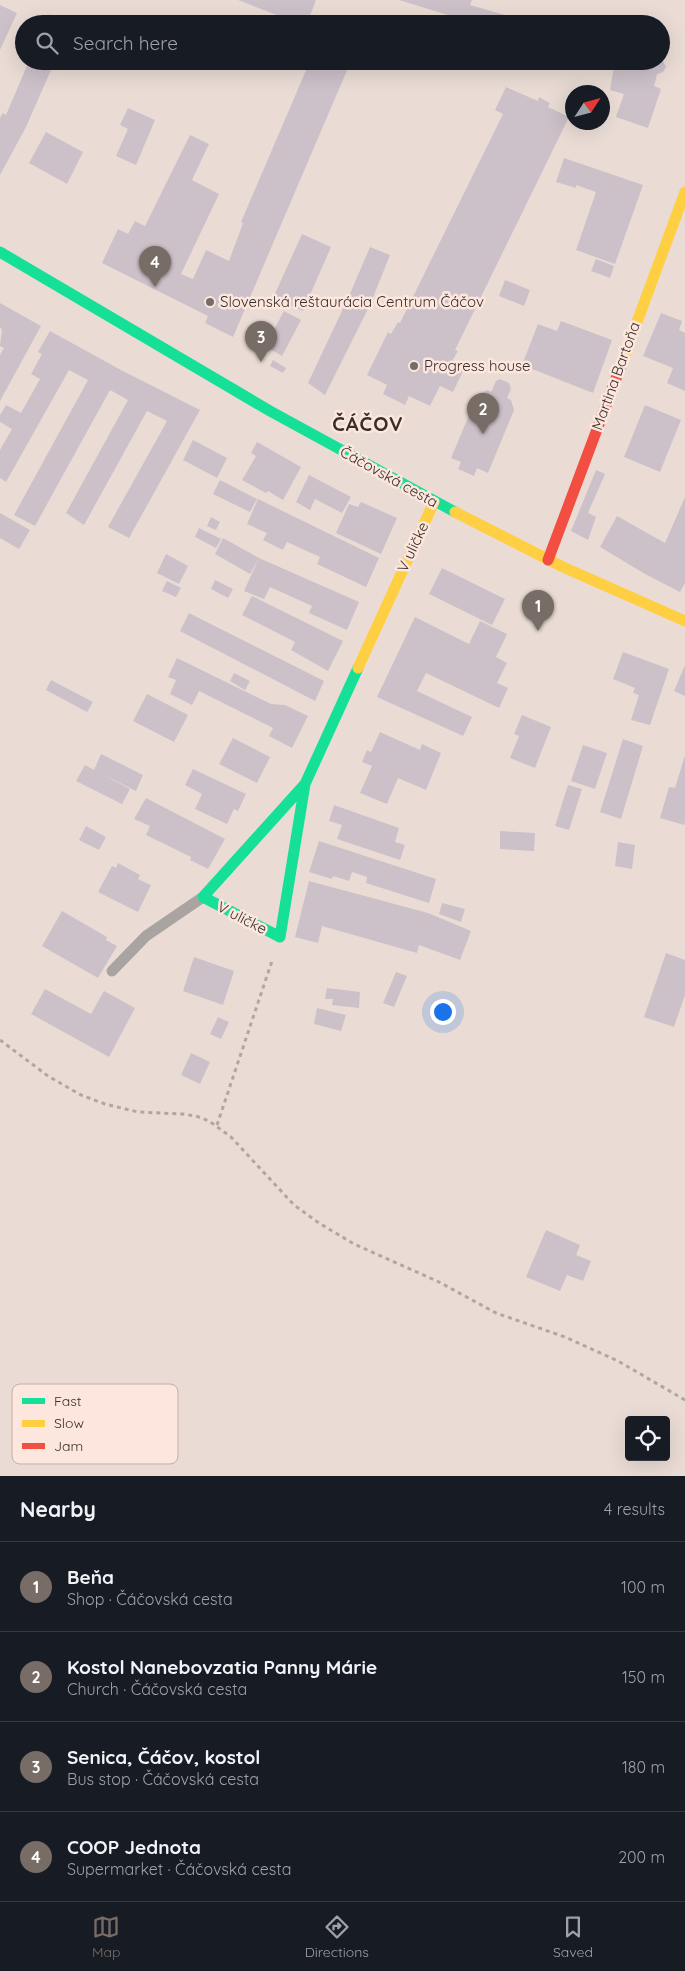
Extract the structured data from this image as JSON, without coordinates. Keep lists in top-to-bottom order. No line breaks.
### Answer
{"streets":{"street":["Martina Bartoňa","Čáčovská cesta","V uličke"]},"crossings":[["Martina Bartoňa","Čáčovská cesta"],["Čáčovská cesta","V uličke"]],"districts":["ČÁČOV"],"places":["Slovenská reštaurácia Centrum Čáčov","Progress house"],"legend":["Fast","Slow","Jam"],"north":"top right","page":{"search":"Search here","pins":["4","3","2","1"],"heading":["Nearby","4 results"],"list":[{"mark":"1","name":"Beňa","note":"Shop · Čáčovská cesta","value":"100 m"},{"mark":"2","name":"Kostol Nanebovzatia Panny Márie","note":"Church · Čáčovská cesta","value":"150 m"},{"mark":"3","name":"Senica, Čáčov, kostol","note":"Bus stop · Čáčovská cesta","value":"180 m"},{"mark":"4","name":"COOP Jednota","note":"Supermarket · Čáčovská cesta","value":"200 m"}],"nav":["Map","Directions","Saved"]}}
